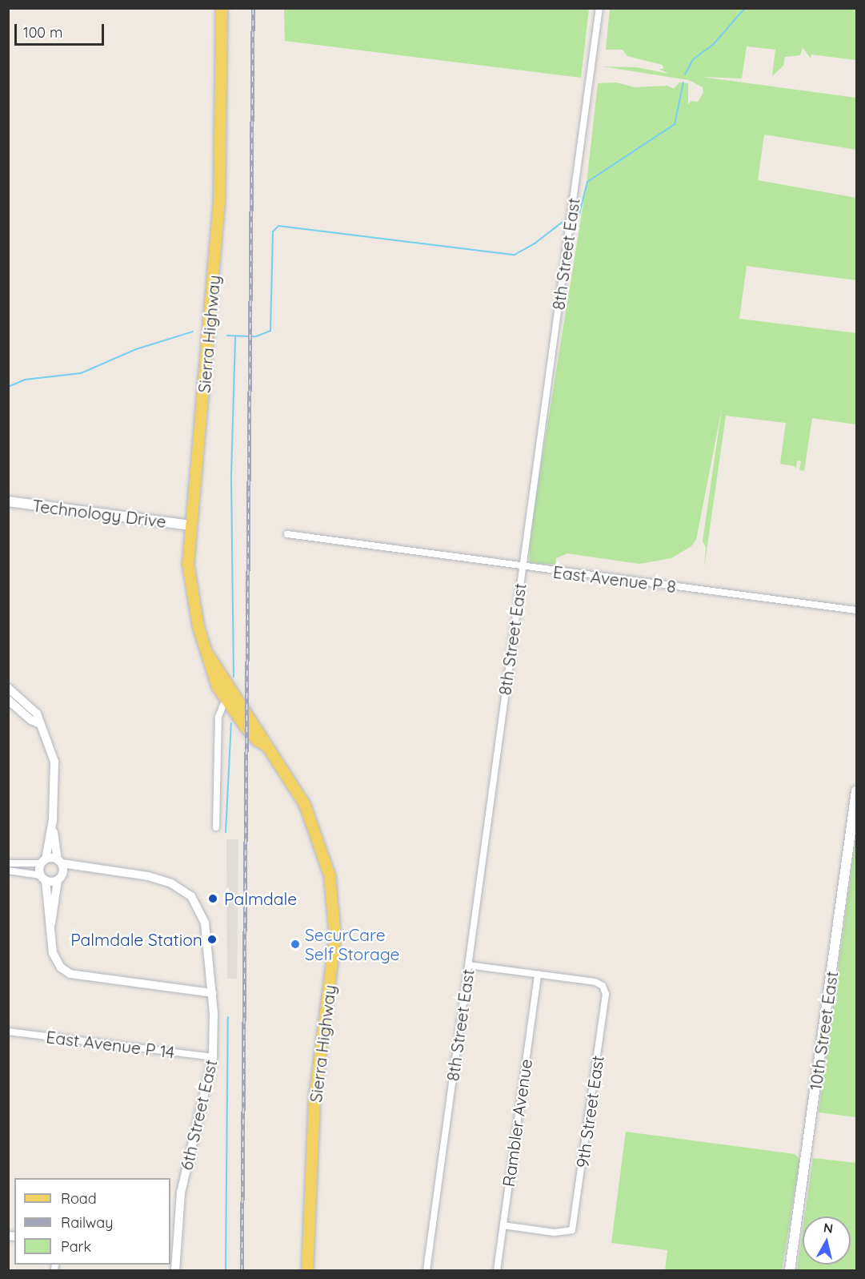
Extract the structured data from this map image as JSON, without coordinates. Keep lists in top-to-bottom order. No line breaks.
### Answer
{"streets":{"main road":["Sierra Highway","Technology Drive","10th Street East"],"street":["8th Street East","East Avenue P 8","East Avenue P 14","9th Street East","6th Street East","Rambler Avenue"]},"crossings":[["8th Street East","East Avenue P 8"],["Sierra Highway","Technology Drive"],["East Avenue P 14","6th Street East"],["9th Street East","Rambler Avenue"]],"places":["Palmdale","Palmdale Station","SecurCare Self Storage"],"legend":["Road","Railway","Park"],"scale_bar":"100 m","north":"top"}
